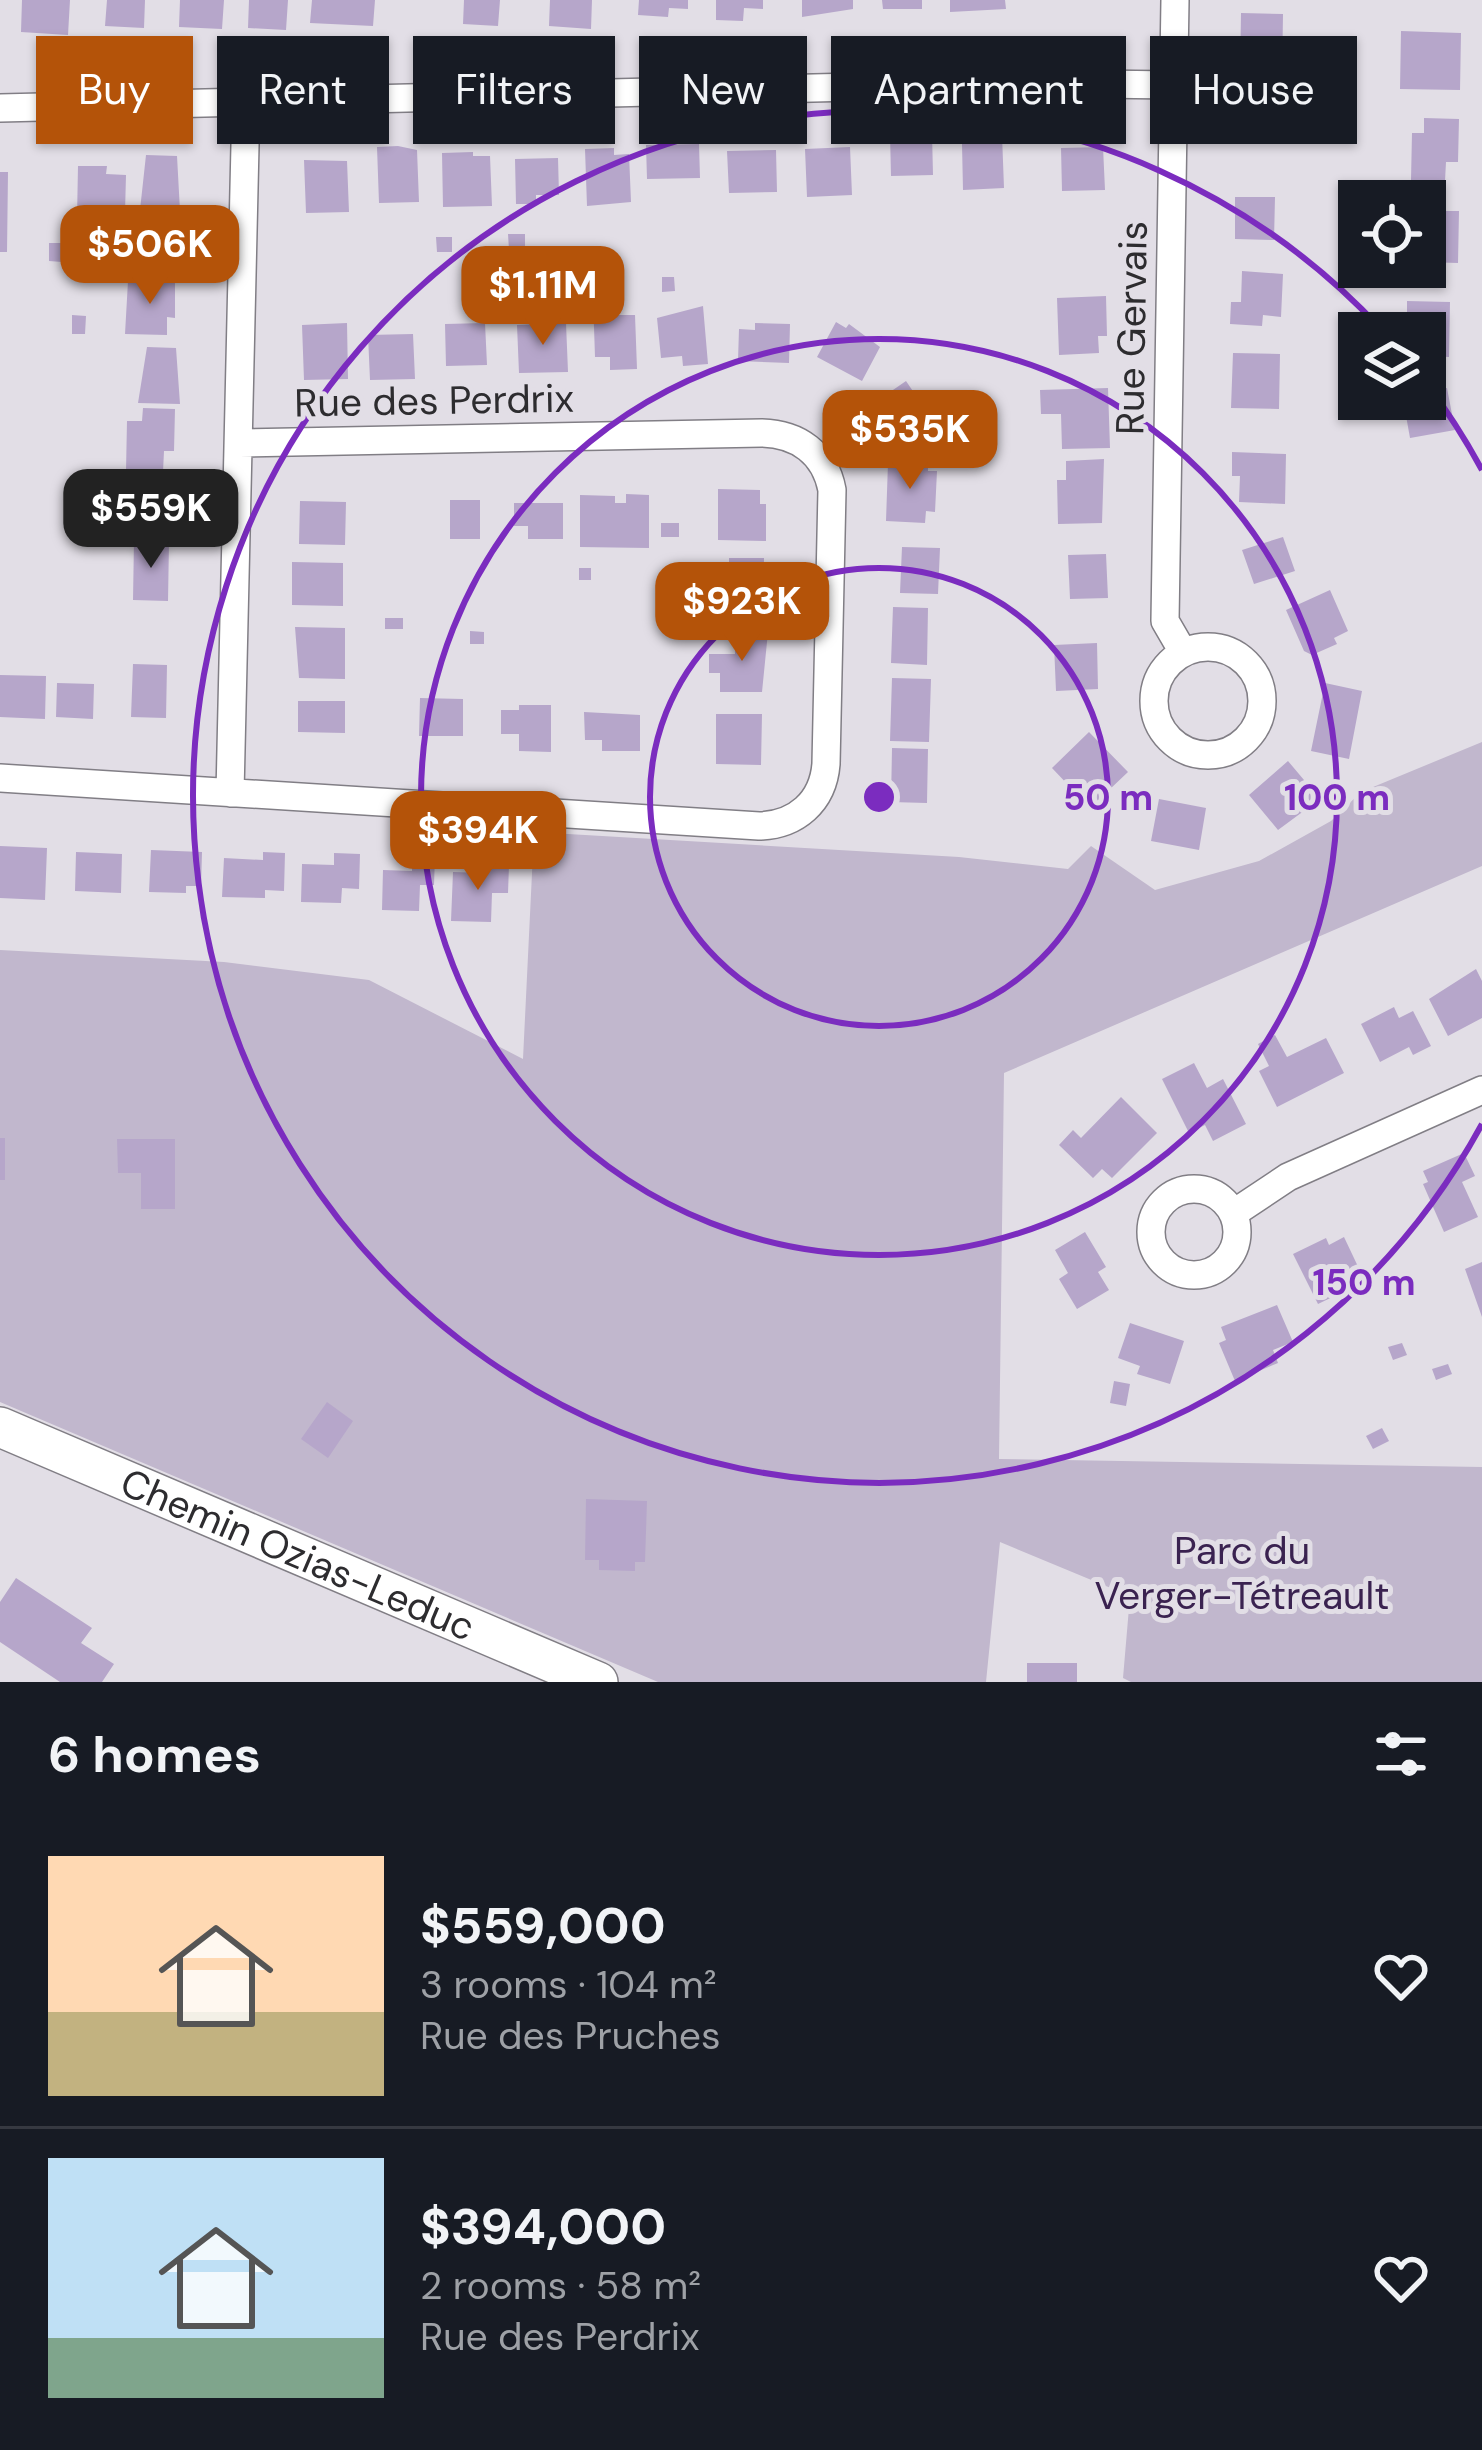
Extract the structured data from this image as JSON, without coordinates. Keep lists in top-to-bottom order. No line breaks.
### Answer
{"streets":{"street":["Rue Gervais","Rue des Perdrix","Chemin Ozias-Leduc"]},"parks":["Parc du Verger-Tétreault"],"page":{"chip":["Buy","Rent","Filters","New","Apartment","House"],"price":["$506K","$1.11M","$535K","$559K","$923K","$394K"],"heading":"6 homes","list":[{"name":"$559,000","note":"3 rooms · 104 m² · Rue des Pruches"},{"name":"$394,000","note":"2 rooms · 58 m² · Rue des Perdrix"}]},"rings":["50 m","100 m","150 m"]}
